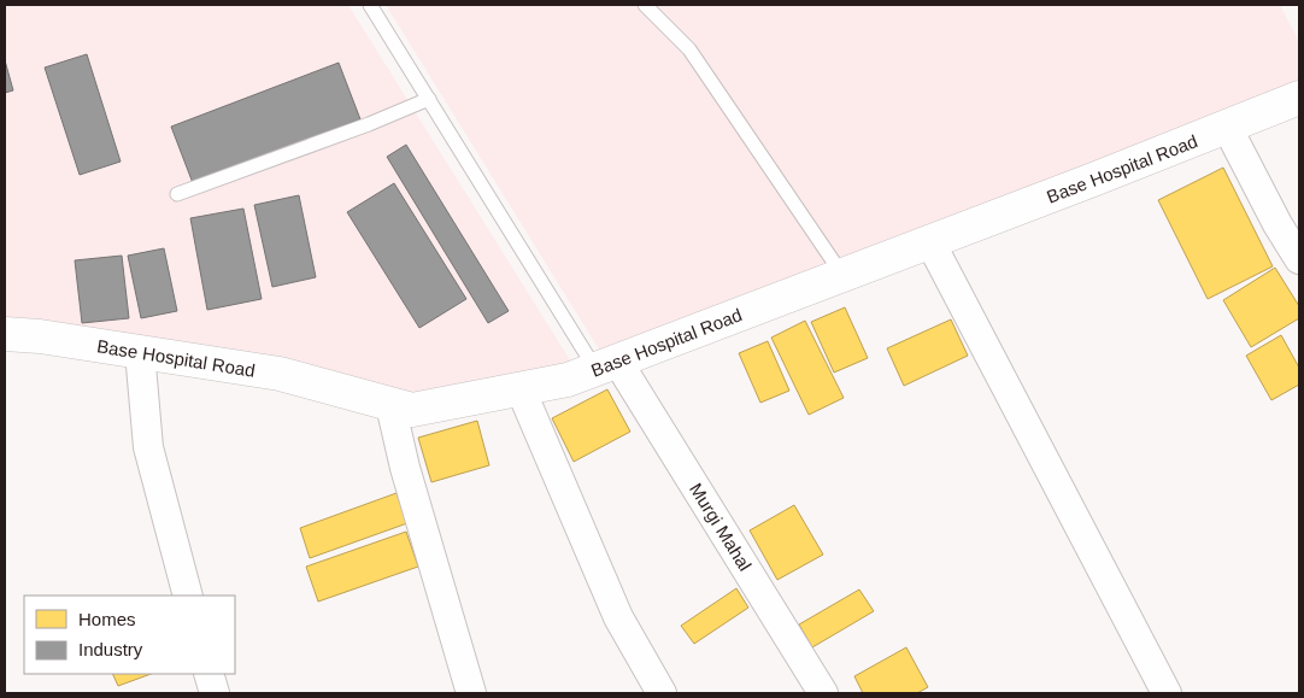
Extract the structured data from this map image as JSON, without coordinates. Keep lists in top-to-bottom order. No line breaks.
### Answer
{"streets":{"street":["Base Hospital Road","Murgi Mahal"]},"crossings":[["Base Hospital Road","Murgi Mahal"]],"legend":["Homes","Industry"]}
